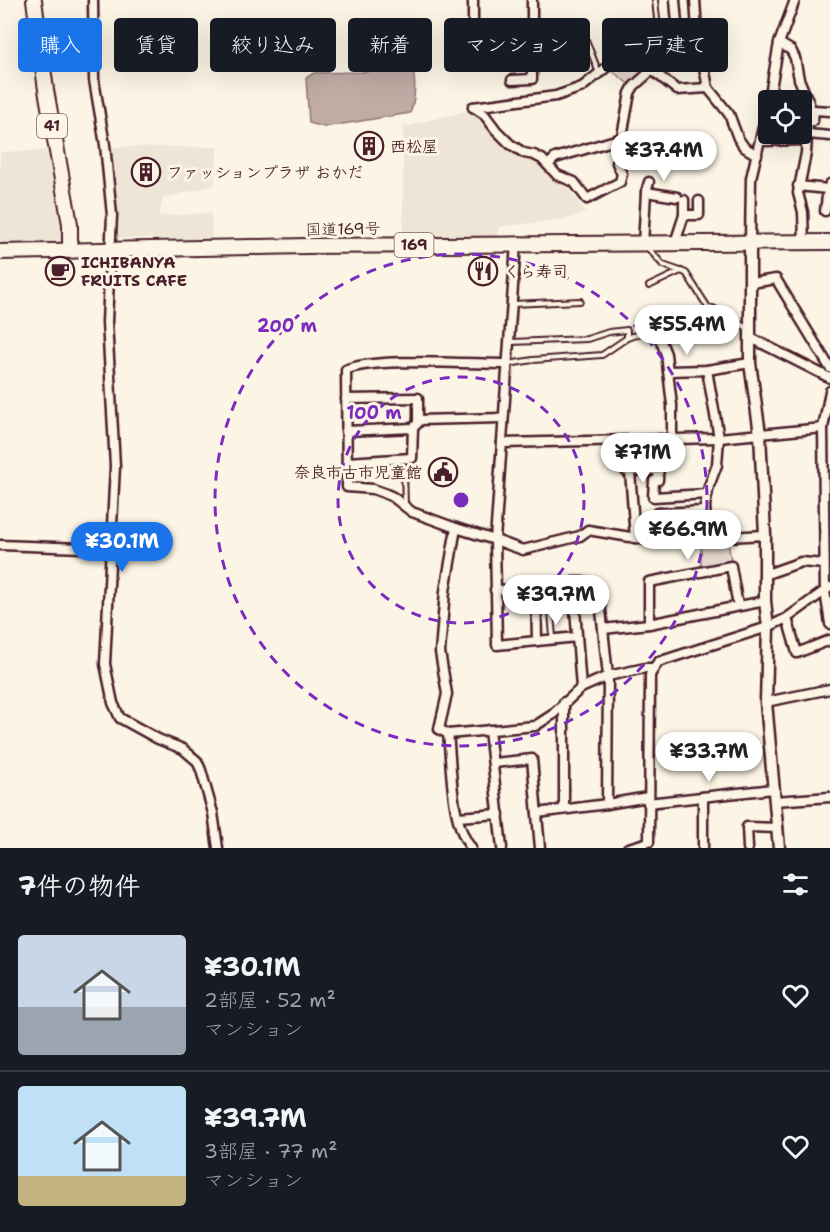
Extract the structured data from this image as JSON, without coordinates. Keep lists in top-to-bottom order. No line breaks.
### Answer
{"streets":{"main road":["41","国道169号","169"]},"crossings":[["41","国道169号"]],"places":{"building":["西松屋","ファッションプラザ おかだ"],"cafe":["ICHIBANYA FRUITS CAFE"],"restaurant":["くら寿司"],"public building":["奈良市古市児童館"]},"page":{"chip":["購入","賃貸","絞り込み","新着","マンション","一戸建て"],"price":["¥37.4M","¥55.4M","¥71M","¥66.9M","¥30.1M","¥39.7M","¥33.7M"],"heading":"7件の物件","list":[{"name":"¥30.1M","note":"2部屋 · 52 m² · マンション"},{"name":"¥39.7M","note":"3部屋 · 77 m² · マンション"}]},"rings":["200 m","100 m"]}
